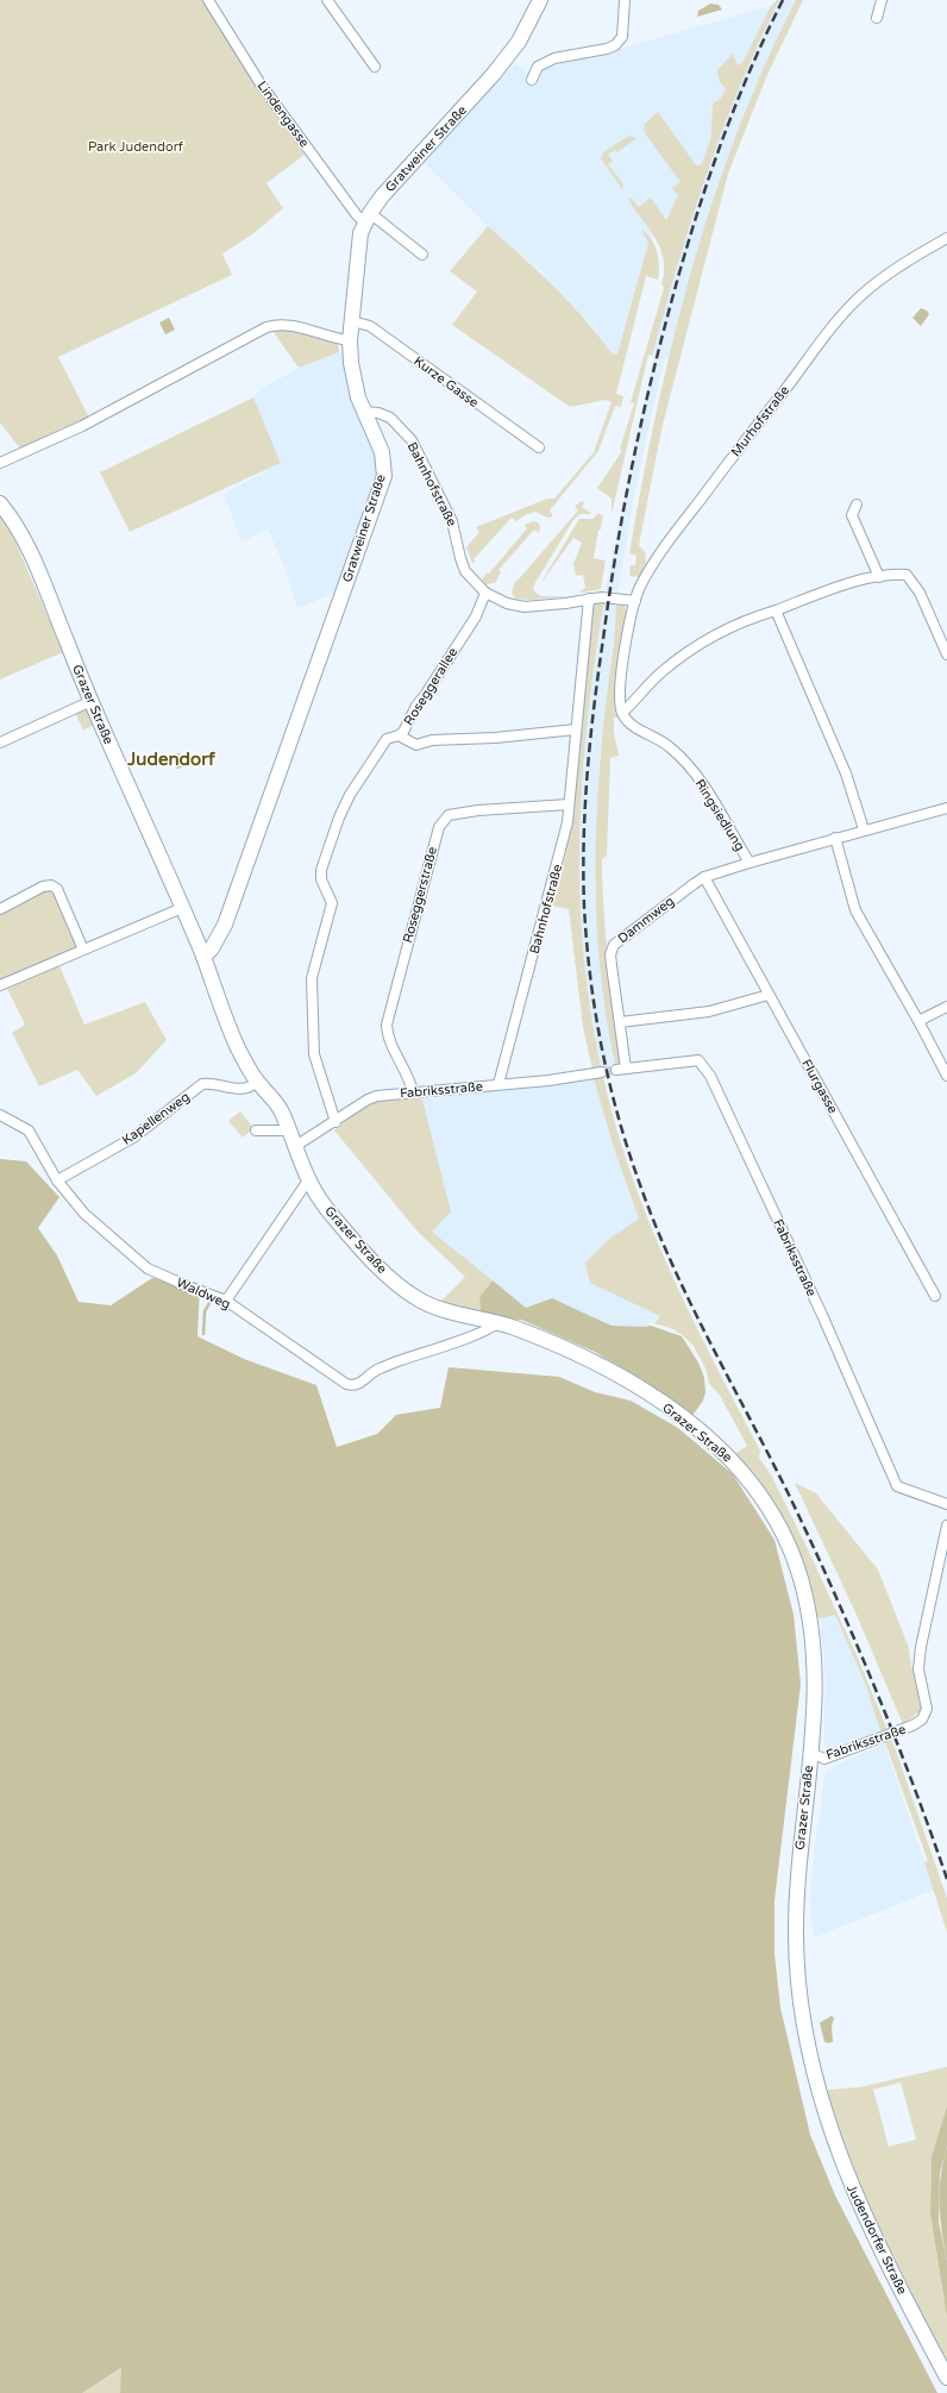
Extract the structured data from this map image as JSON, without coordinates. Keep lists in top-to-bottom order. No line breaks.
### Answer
{"streets":{"main road":["Gratweiner Straße","Grazer Straße","Judendorfer Straße"],"street":["Lindengasse","Kurze Gasse","Murhofstraße","Bahnhofstraße","Roseggerallee","Ringsiedlung","Roseggerstraße","Dammweg","Flurgasse","Fabriksstraße","Kapellenweg","Waldweg"]},"crossings":[["Lindengasse","Gratweiner Straße"],["Gratweiner Straße","Kurze Gasse"],["Gratweiner Straße","Bahnhofstraße"],["Gratweiner Straße","Grazer Straße"],["Bahnhofstraße","Roseggerallee"],["Bahnhofstraße","Roseggerstraße"],["Bahnhofstraße","Fabriksstraße"],["Roseggerallee","Fabriksstraße"],["Grazer Straße","Fabriksstraße"],["Grazer Straße","Kapellenweg"],["Grazer Straße","Waldweg"],["Grazer Straße","Judendorfer Straße"],["Ringsiedlung","Dammweg"],["Roseggerstraße","Fabriksstraße"],["Dammweg","Flurgasse"],["Dammweg","Fabriksstraße"],["Kapellenweg","Waldweg"]],"districts":["Judendorf"],"parks":["Park Judendorf"]}
